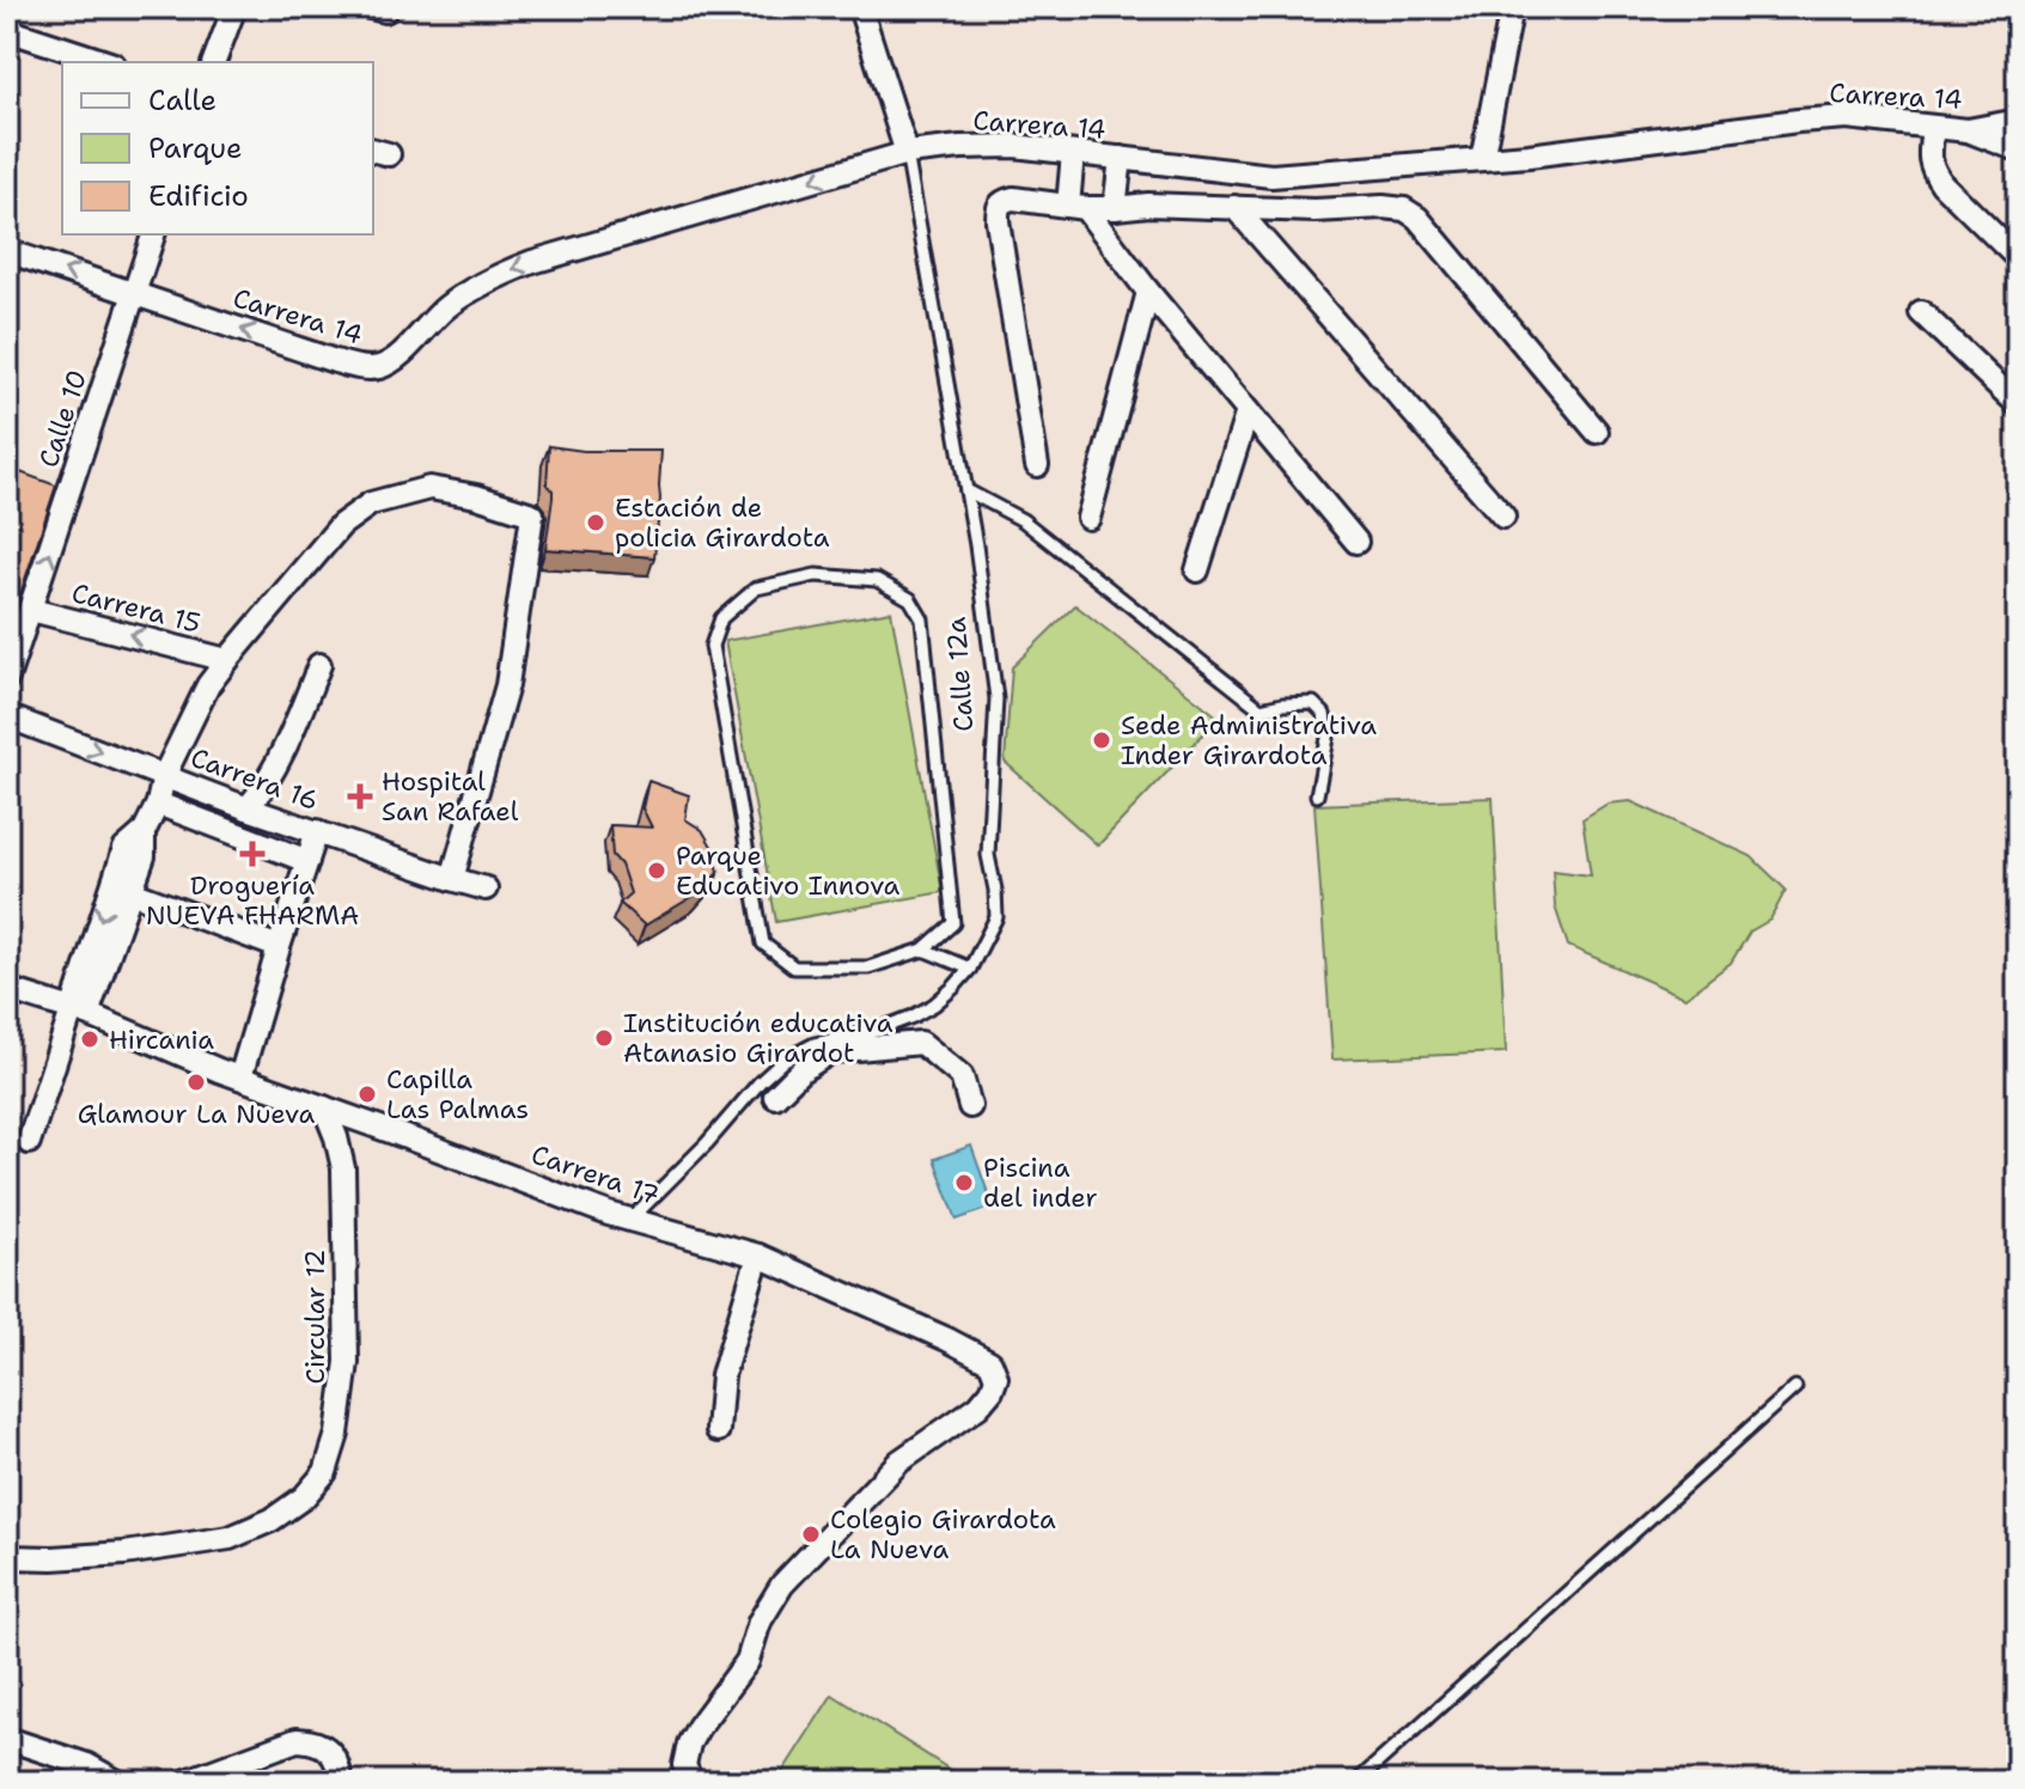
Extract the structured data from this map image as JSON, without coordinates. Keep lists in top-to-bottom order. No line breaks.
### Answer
{"streets":{"street":["Carrera 14","Calle 10","Carrera 15","Calle 12a","Carrera 16","Carrera 17","Circular 12"]},"crossings":[["Carrera 14","Calle 10"],["Carrera 14","Calle 12a"],["Calle 10","Carrera 15"],["Calle 12a","Carrera 17"],["Carrera 17","Circular 12"]],"one_way":["Carrera 14","Calle 10","Carrera 15"],"places":{"other":["Estación de policia Girardota","Sede Administrativa Inder Girardota","Parque Educativo Innova","Institución educativa Atanasio Girardot","Hircania","Glamour La Nueva","Capilla Las Palmas","Piscina del inder","Colegio Girardota La Nueva"],"health":["Hospital San Rafael","Droguería NUEVA FHARMA"]},"legend":["Calle","Parque","Edificio"]}
